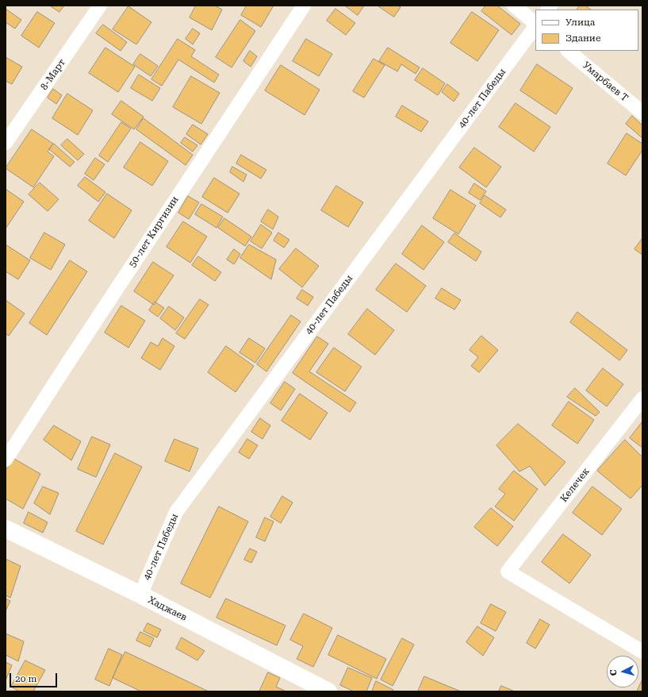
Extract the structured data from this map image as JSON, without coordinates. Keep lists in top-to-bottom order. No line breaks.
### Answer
{"streets":{"street":["8-Март","Умарбаев Т","40-лет Пабеды","50-лет Киргизии","Келечек","Хаджаев"]},"crossings":[["40-лет Пабеды","Хаджаев"]],"legend":["Улица","Здание"],"scale_bar":"20 m","north":"left"}
